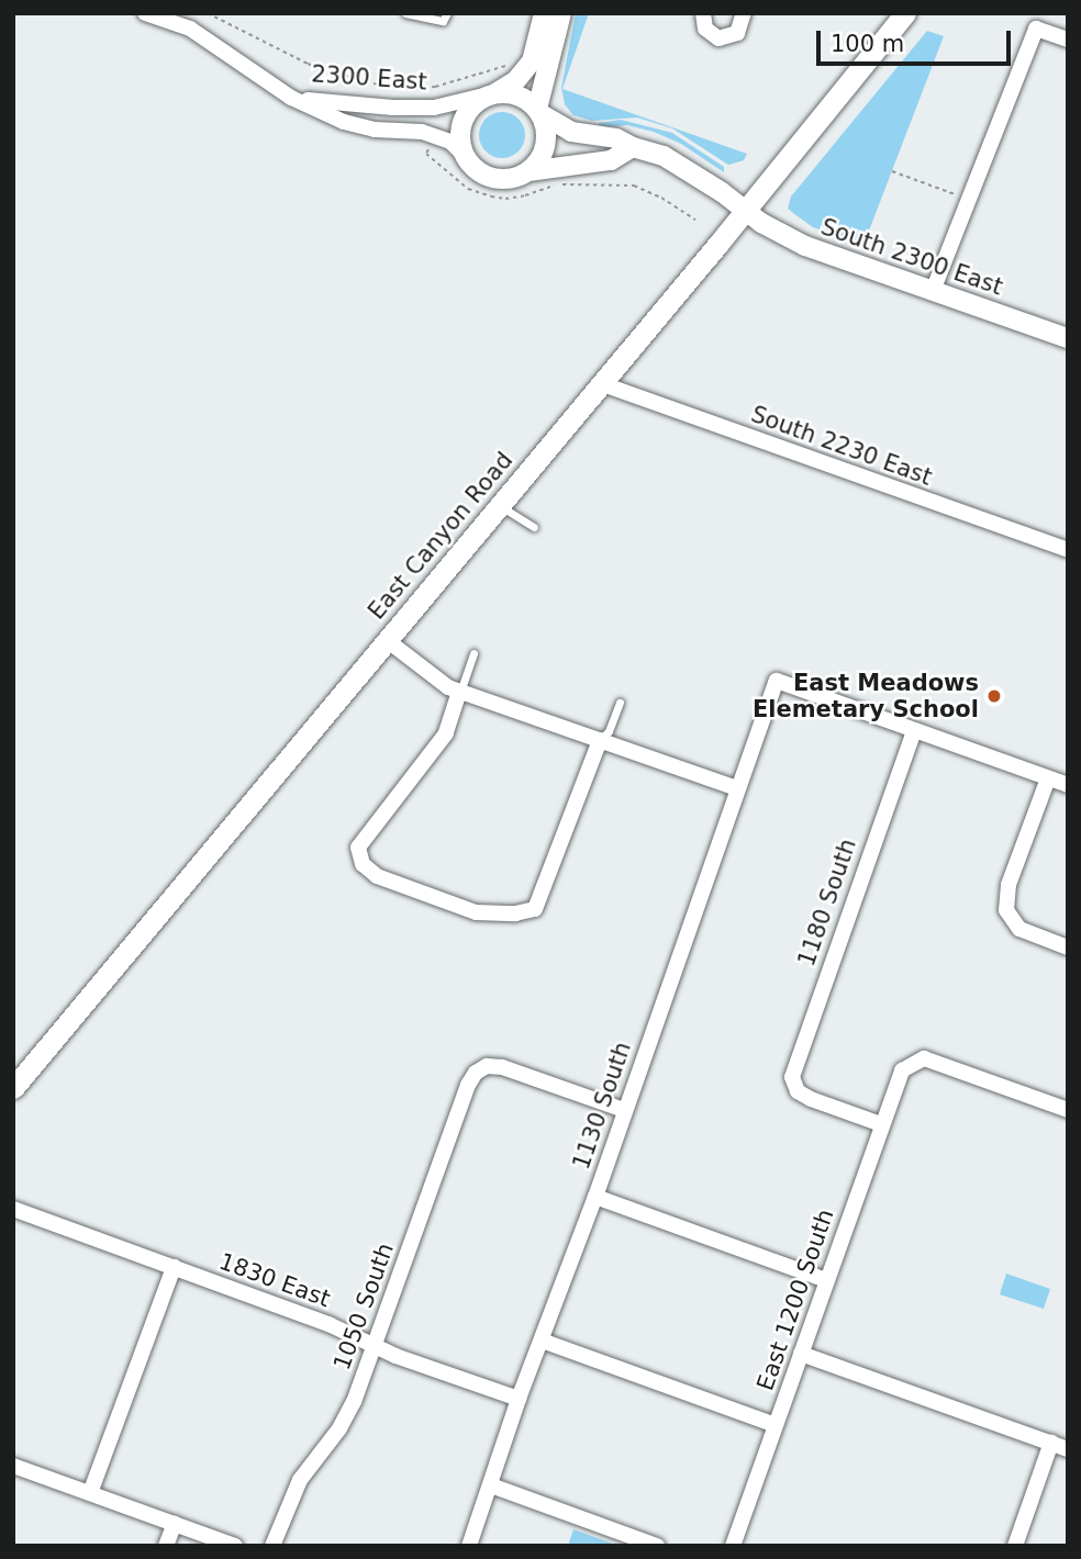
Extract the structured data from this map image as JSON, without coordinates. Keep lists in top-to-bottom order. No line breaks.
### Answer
{"streets":{"main road":["East Canyon Road"],"street":["2300 East","South 2300 East","South 2230 East","1180 South","1130 South","1830 East","East 1200 South","1050 South"]},"crossings":[["South 2300 East","East Canyon Road"],["South 2230 East","East Canyon Road"],["1180 South","1130 South"],["1180 South","East 1200 South"],["1130 South","1830 East"],["1130 South","1050 South"],["1830 East","1050 South"]],"places":["East Meadows Elemetary School"],"scale_bar":"100 m"}
